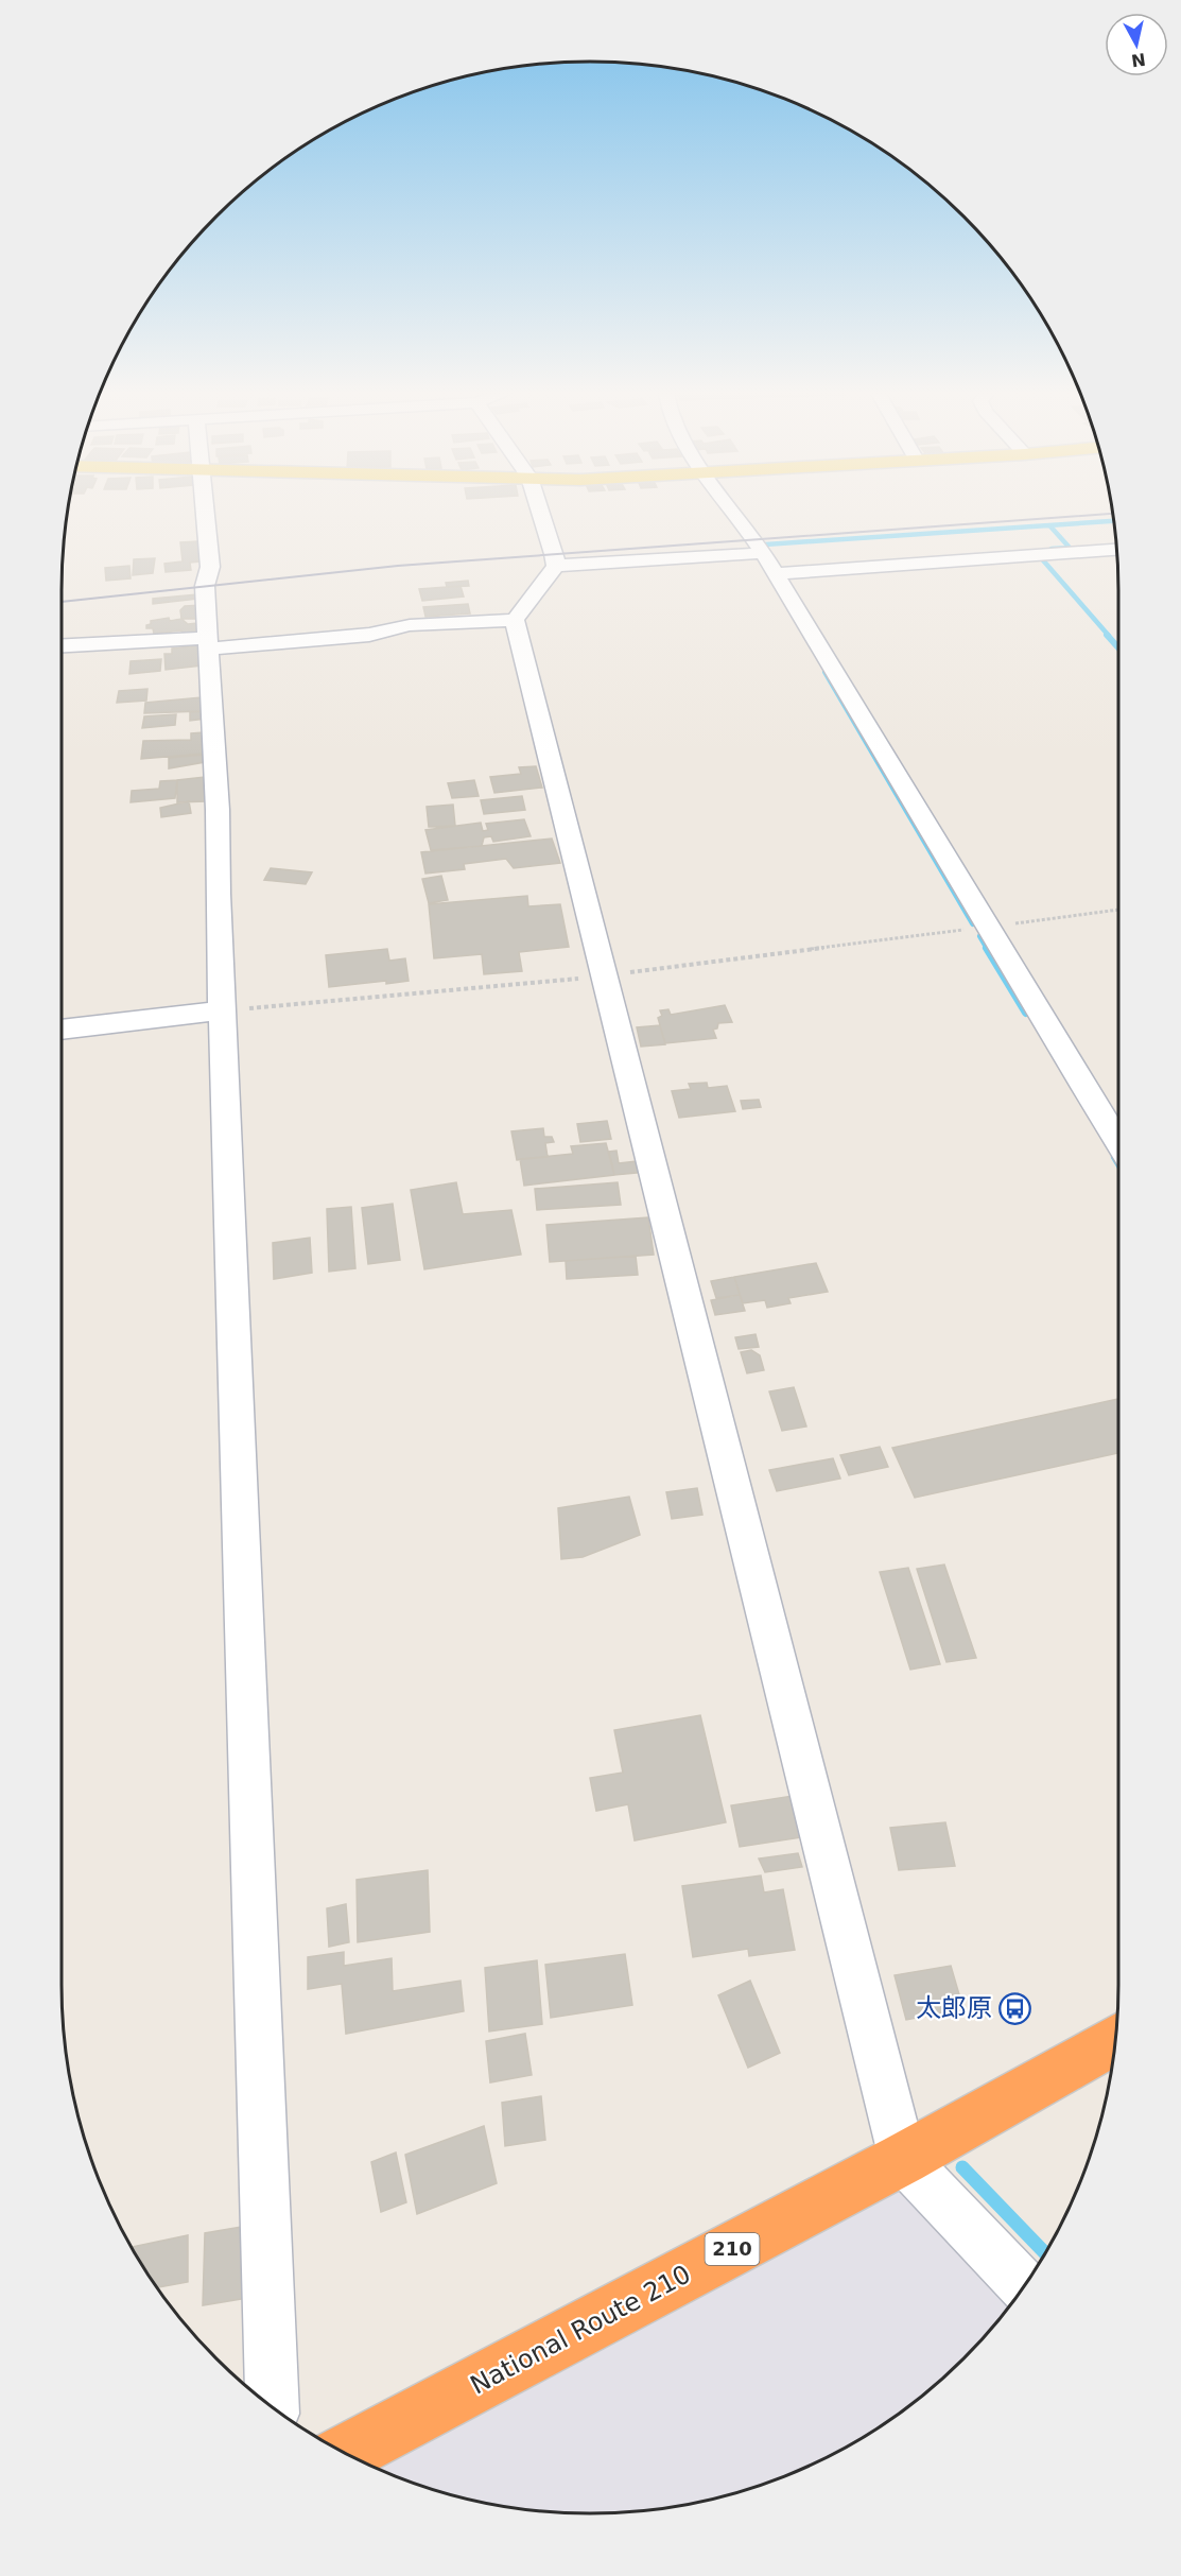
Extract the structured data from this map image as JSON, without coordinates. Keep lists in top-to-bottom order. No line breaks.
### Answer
{"streets":{"highway":["210","National Route 210"]},"places":{"bus stop":["太郎原"]},"north":"bottom"}
